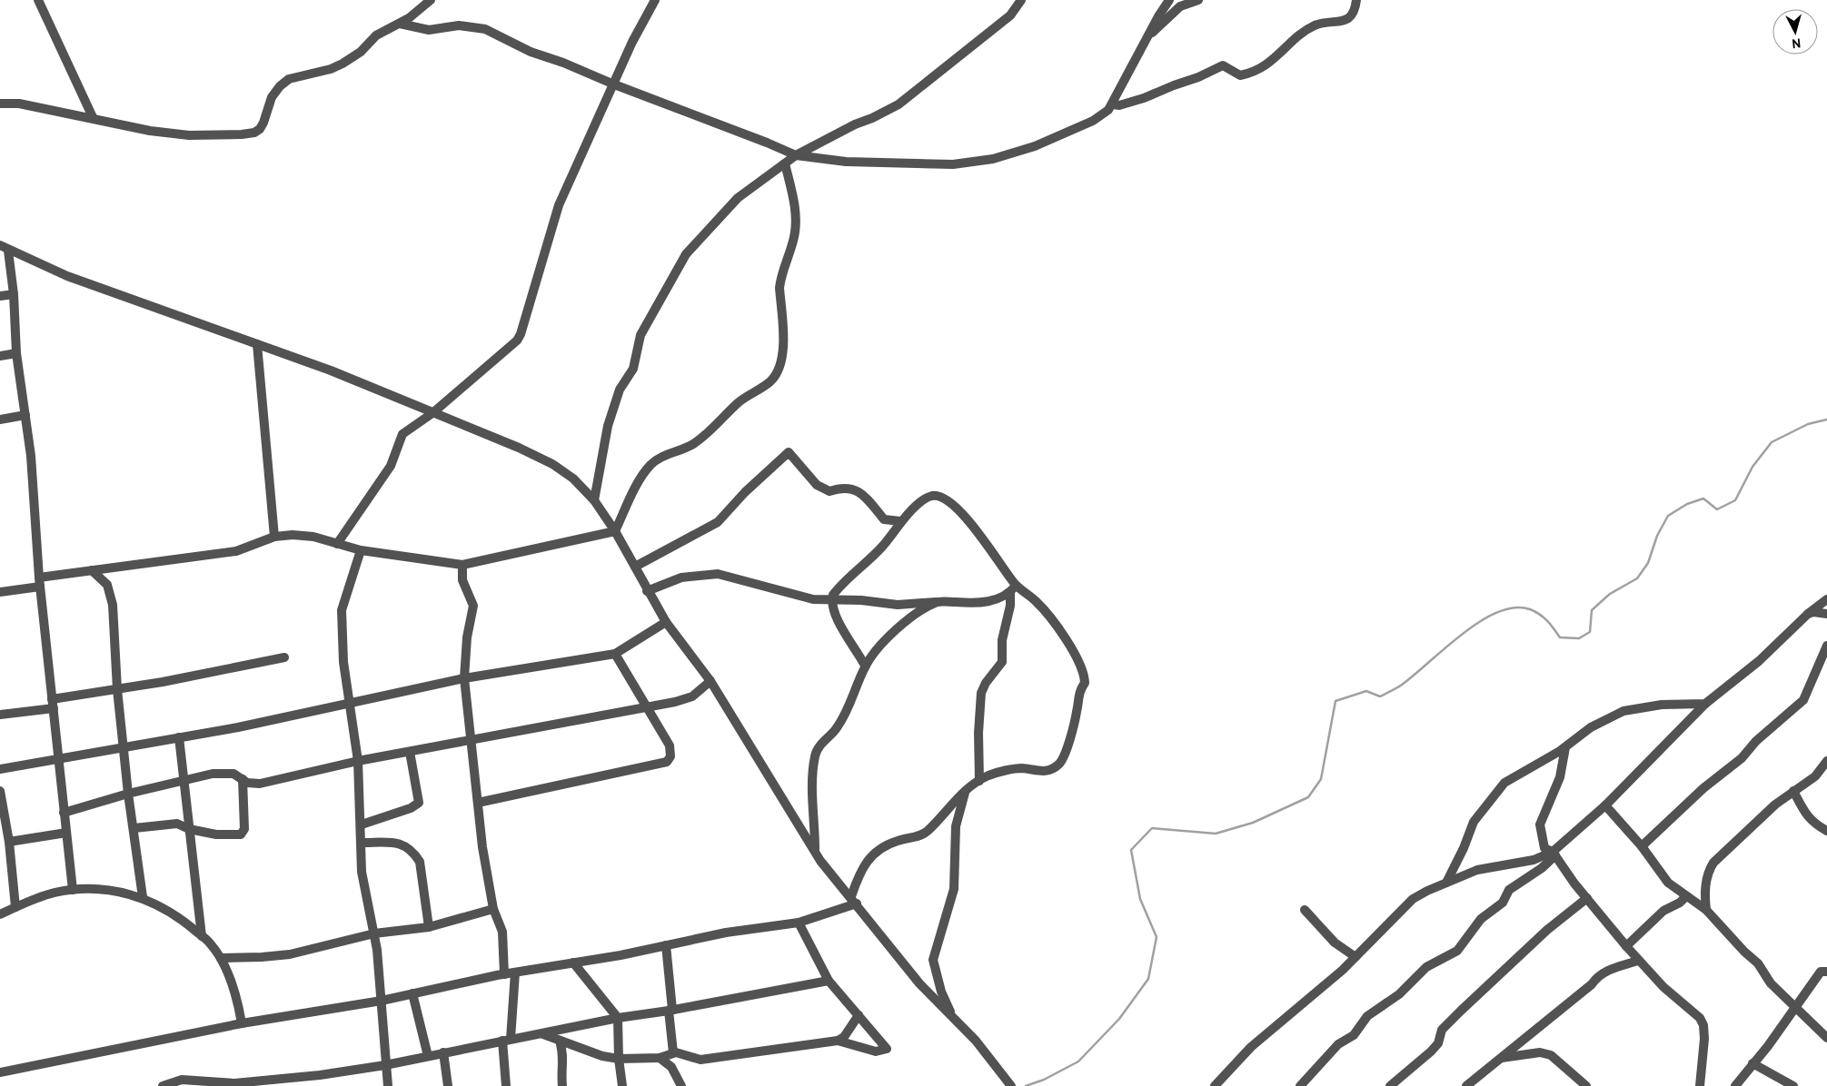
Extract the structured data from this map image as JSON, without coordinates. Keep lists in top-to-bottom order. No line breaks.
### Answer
{"north":"bottom"}
